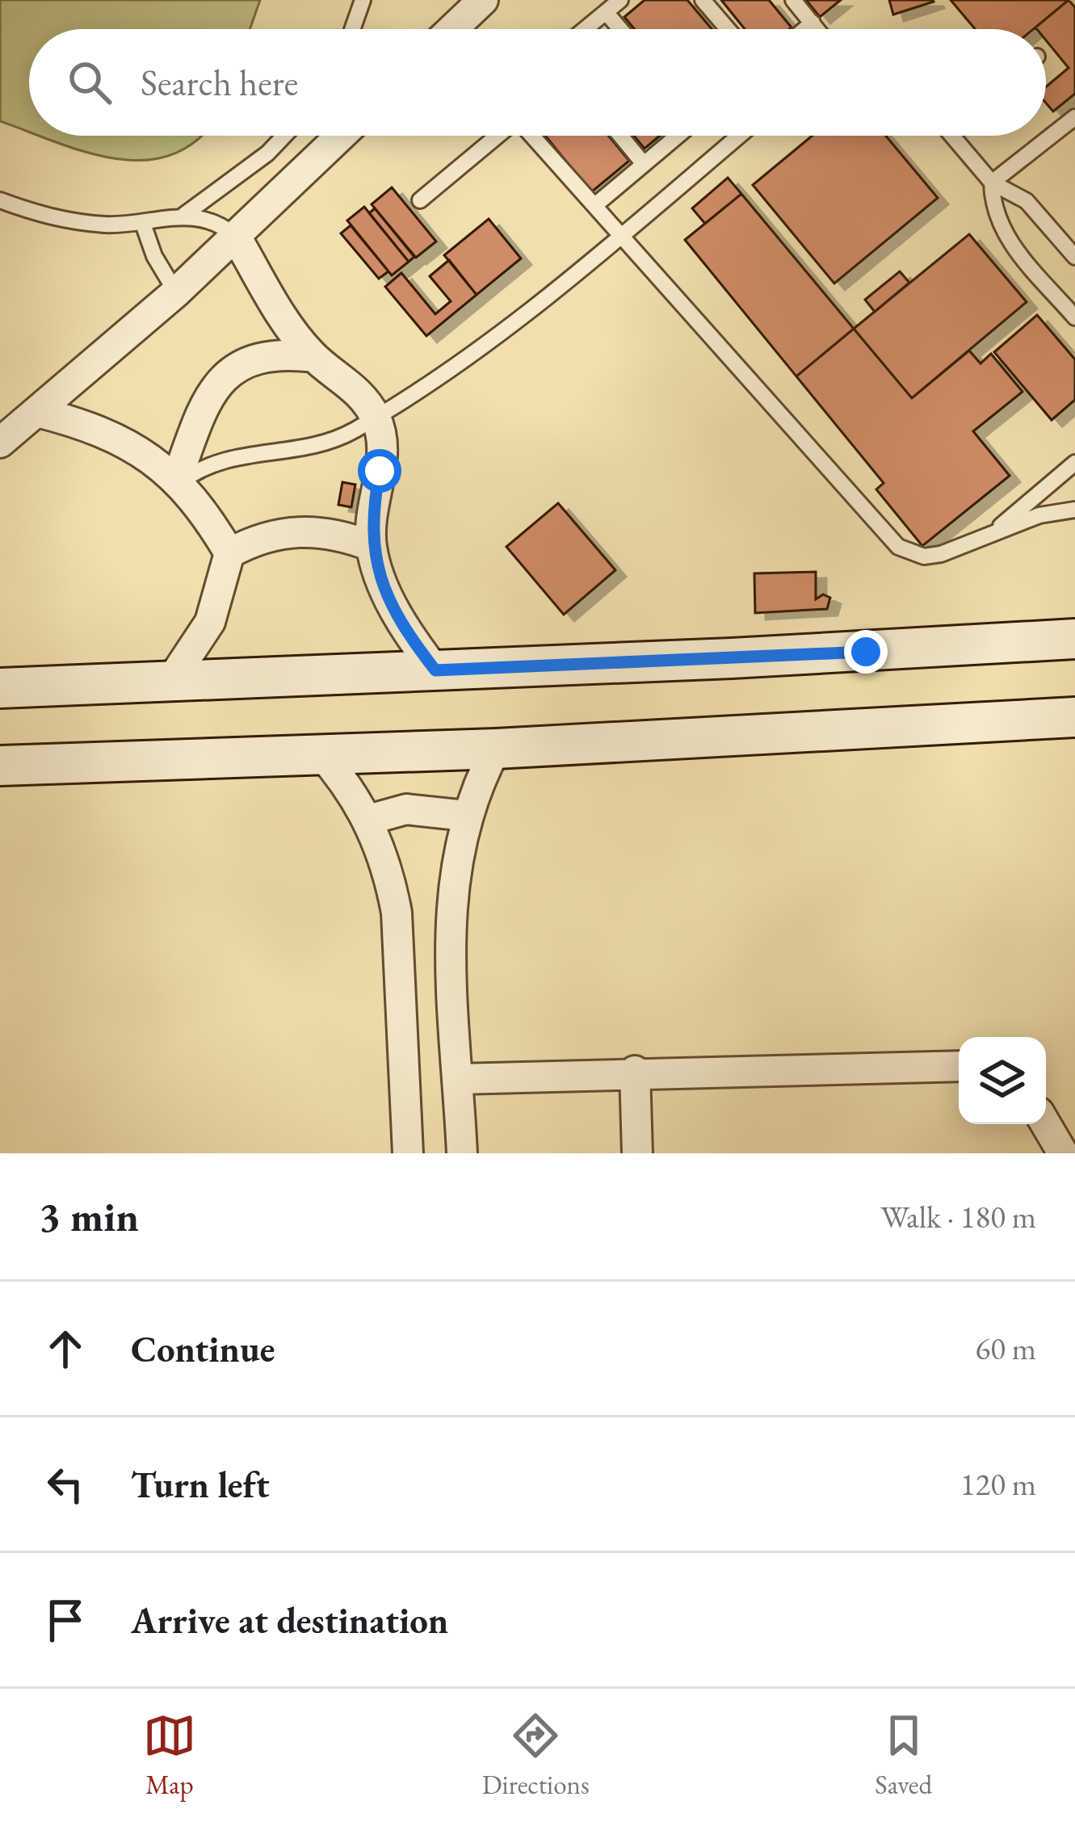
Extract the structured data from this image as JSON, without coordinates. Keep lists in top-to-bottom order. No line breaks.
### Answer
{"page":{"search":"Search here","heading":["3 min","Walk · 180 m"],"list":[["Continue","60 m"],["Turn left","120 m"],"Arrive at destination"],"nav":["Map","Directions","Saved"]}}
